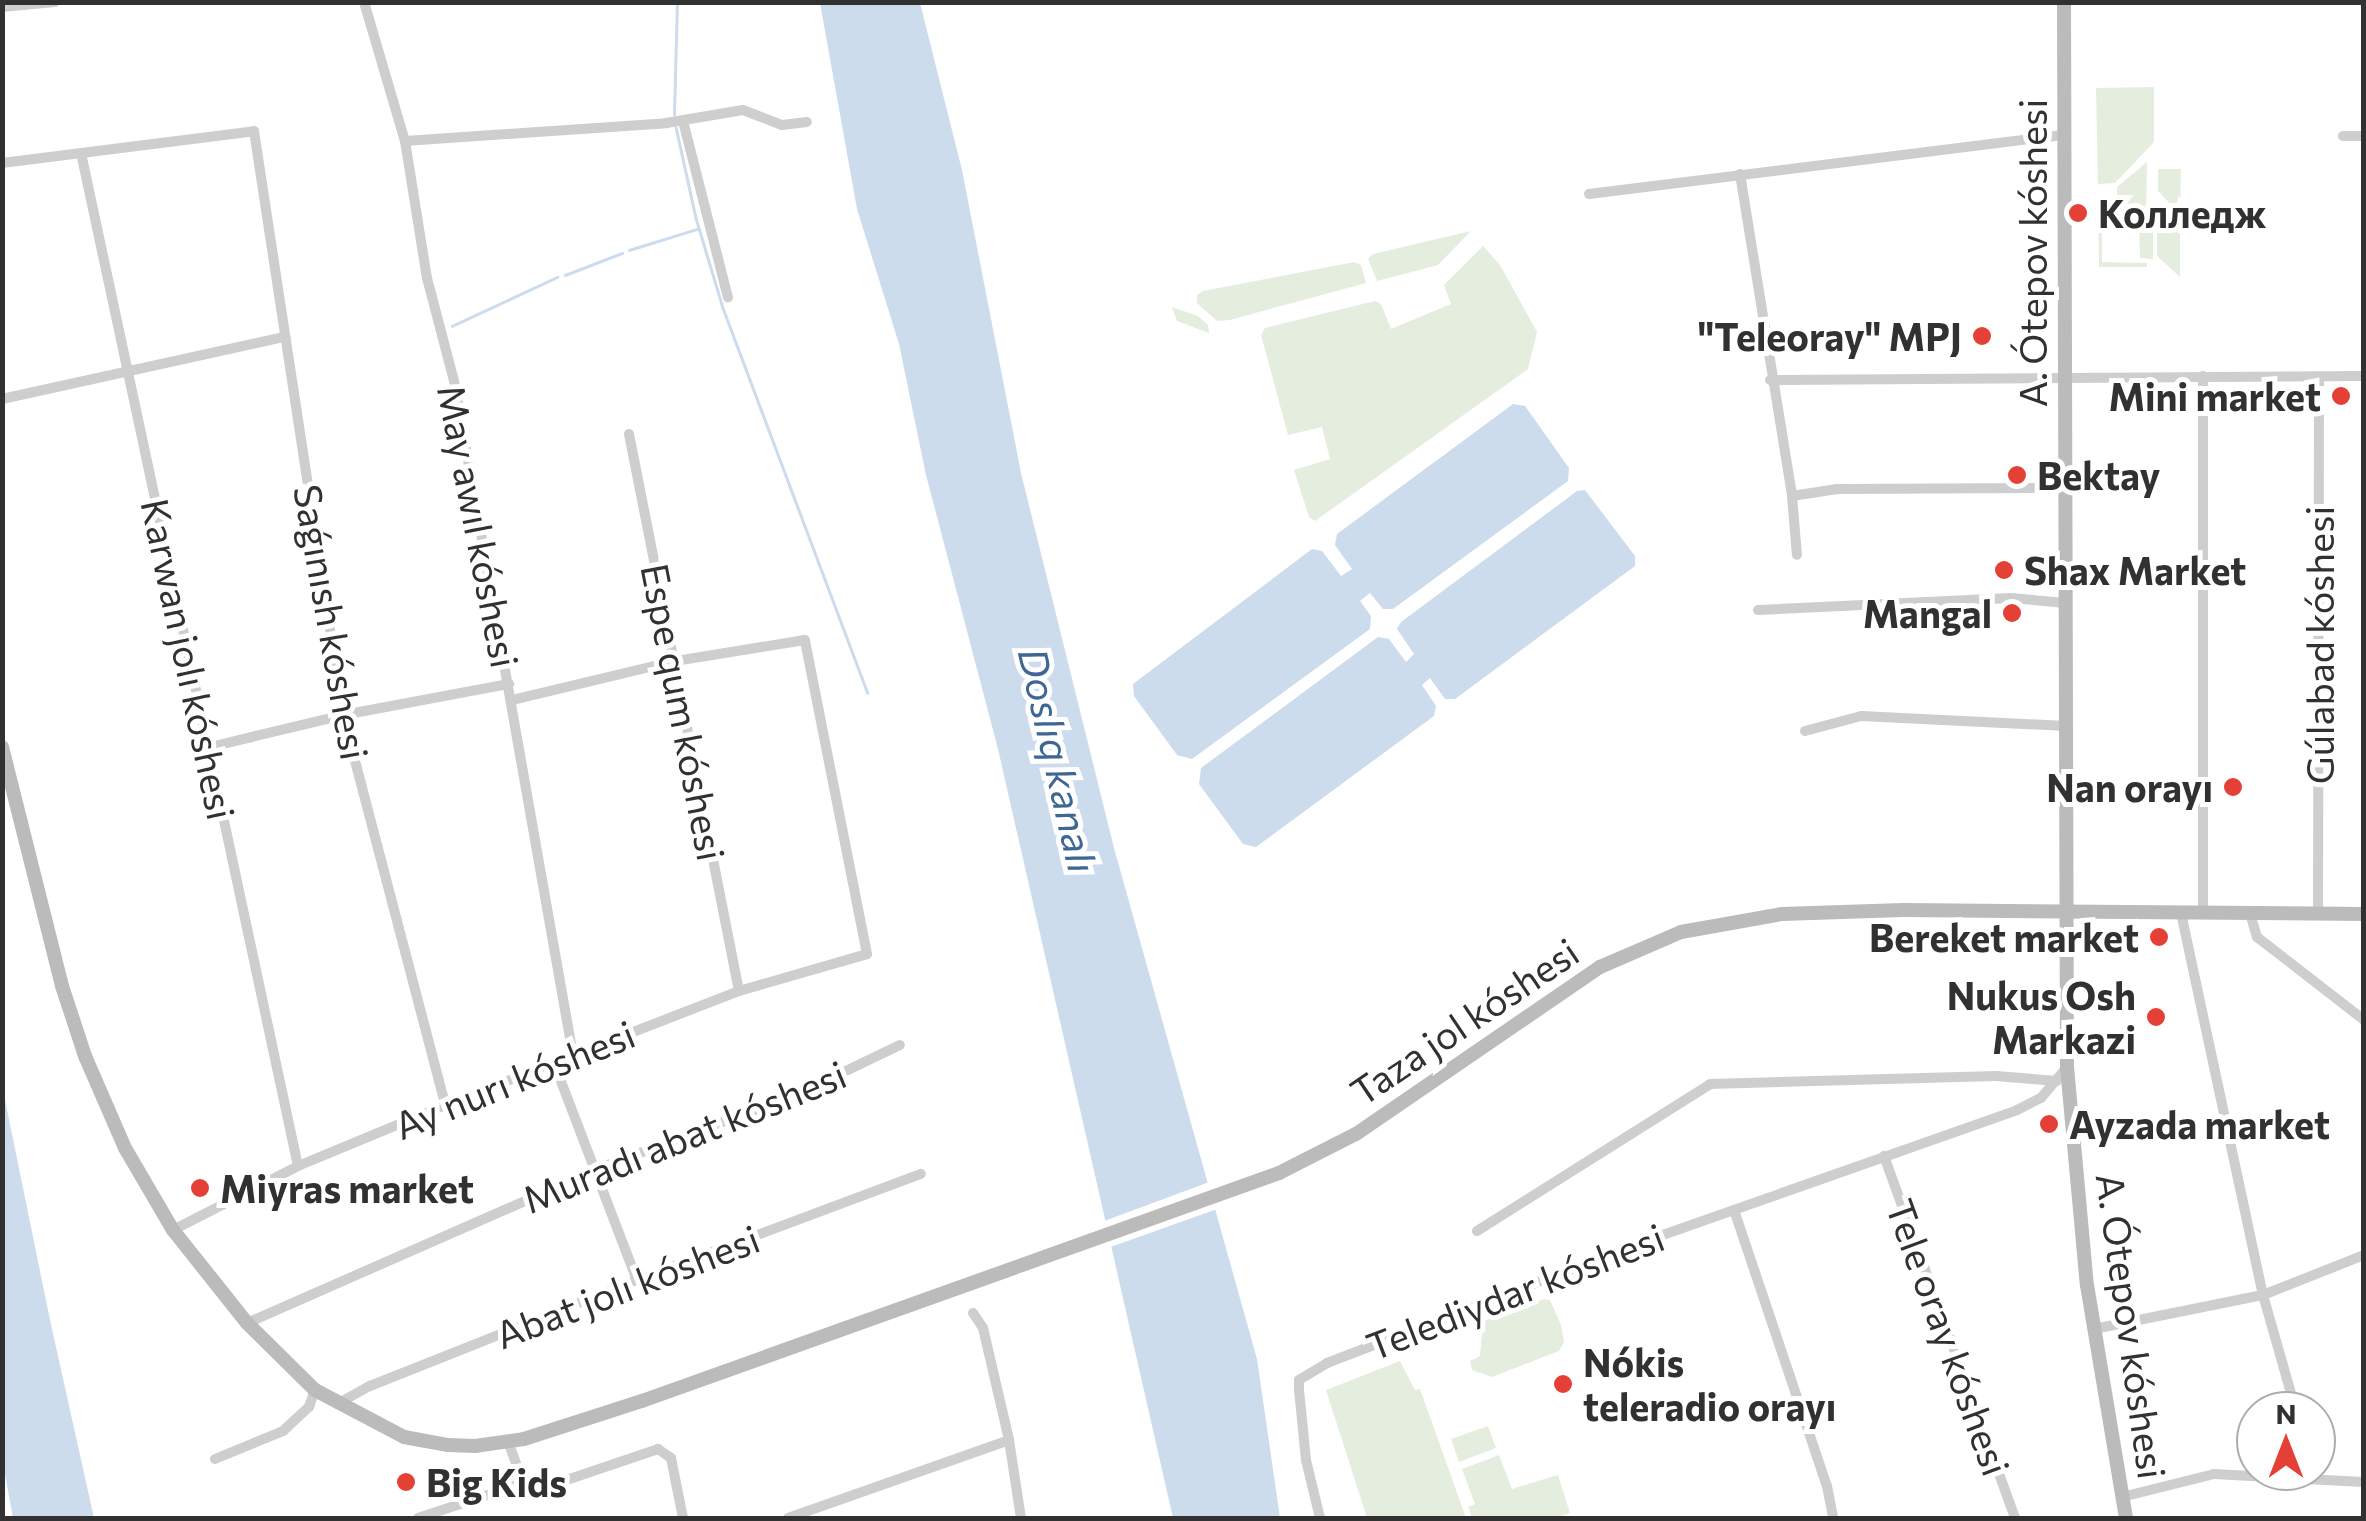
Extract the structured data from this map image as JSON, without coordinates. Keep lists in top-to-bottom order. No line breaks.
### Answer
{"streets":{"main road":["A. Ótepov kóshesi","Taza jol kóshesi"],"street":["May awıl kóshesi","Saǵınısh kóshesi","Gúlabad kóshesi","Karwan jolı kóshesi","Espe qum kóshesi","Ay nurı kóshesi","Muradı abat kóshesi","Abat jolı kóshesi","Telediydar kóshesi","Tele oray kóshesi"]},"crossings":[["A. Ótepov kóshesi","Taza jol kóshesi"],["A. Ótepov kóshesi","Telediydar kóshesi"],["May awıl kóshesi","Ay nurı kóshesi"],["Saǵınısh kóshesi","Karwan jolı kóshesi"],["Saǵınısh kóshesi","Ay nurı kóshesi"],["Gúlabad kóshesi","Taza jol kóshesi"],["Karwan jolı kóshesi","Ay nurı kóshesi"],["Espe qum kóshesi","Ay nurı kóshesi"],["Taza jol kóshesi","Ay nurı kóshesi"],["Taza jol kóshesi","Muradı abat kóshesi"],["Taza jol kóshesi","Abat jolı kóshesi"],["Telediydar kóshesi","Tele oray kóshesi"]],"water":["Doslıq kanalı"],"places":["Колледж","\"Teleoray\" MPJ","Mini market","Bektay","Shax Market","Mangal","Nan orayı","Bereket market","Nukus Osh Markazi","Ayzada market","Miyras market","Nókis teleradio orayı","Big Kids"],"north":"top"}
